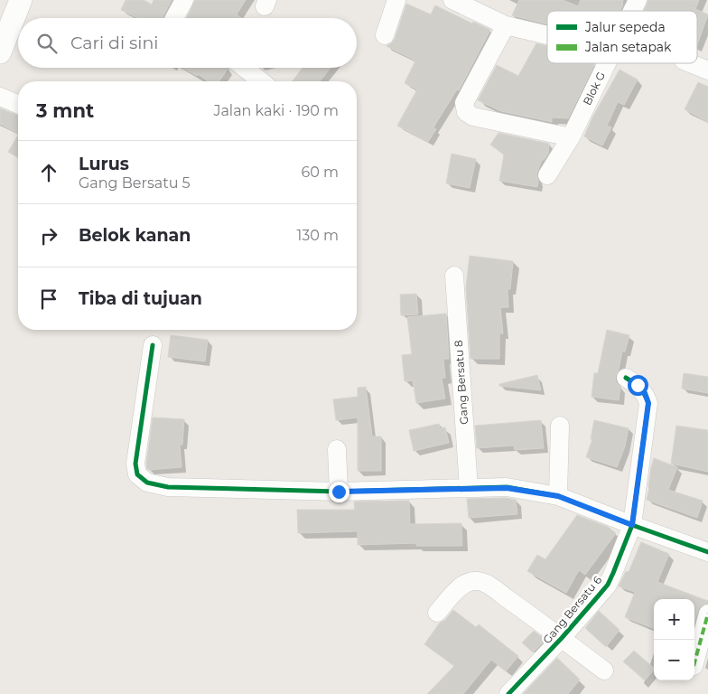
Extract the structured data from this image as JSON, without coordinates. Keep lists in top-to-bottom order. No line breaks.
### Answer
{"streets":{"street":["Blok G","Gang Bersatu 8","Gang Bersatu 6"]},"legend":["Jalur sepeda","Jalan setapak"],"page":{"search":"Cari di sini","heading":["3 mnt","Jalan kaki · 190 m"],"list":[["Lurus","Gang Bersatu 5","60 m"],["Belok kanan","130 m"],"Tiba di tujuan"],"map_buttons":["+","−"]}}
